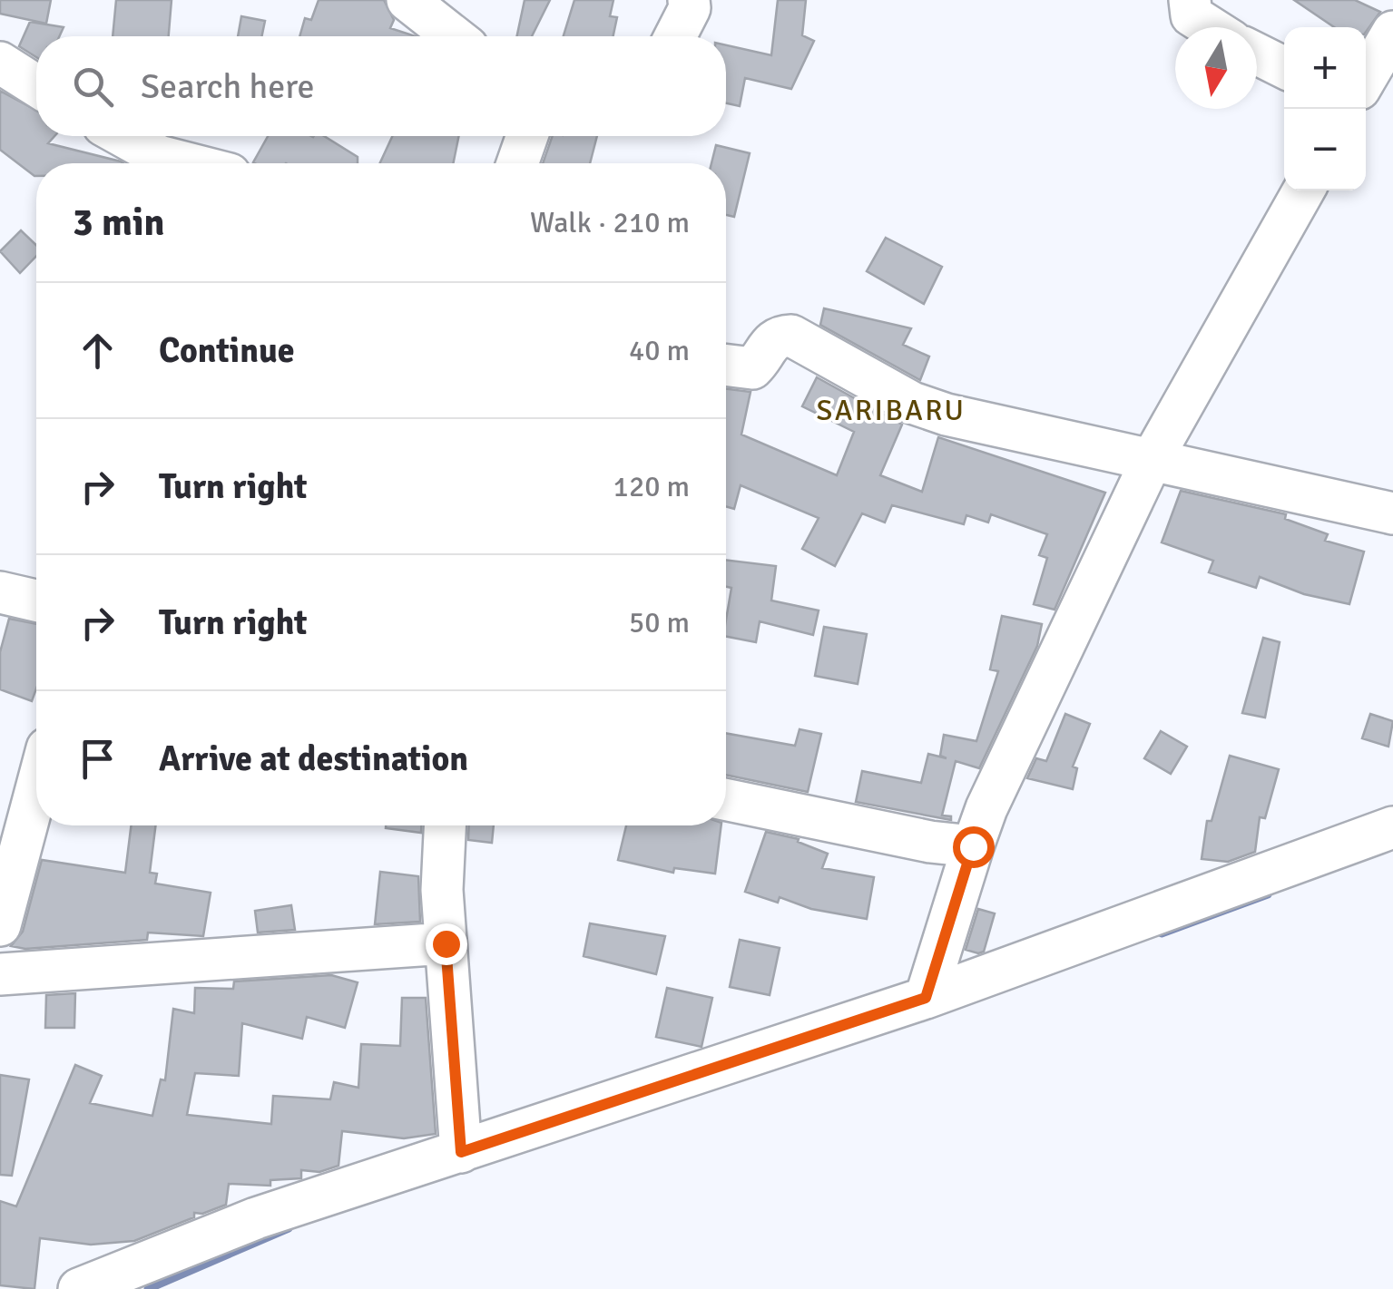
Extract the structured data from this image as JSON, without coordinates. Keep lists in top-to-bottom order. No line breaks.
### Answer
{"districts":["SARIBARU"],"north":"bottom","page":{"map_buttons":["+","−"],"search":"Search here","heading":["3 min","Walk · 210 m"],"list":[["Continue","40 m"],["Turn right","120 m"],["Turn right","50 m"],"Arrive at destination"]}}
